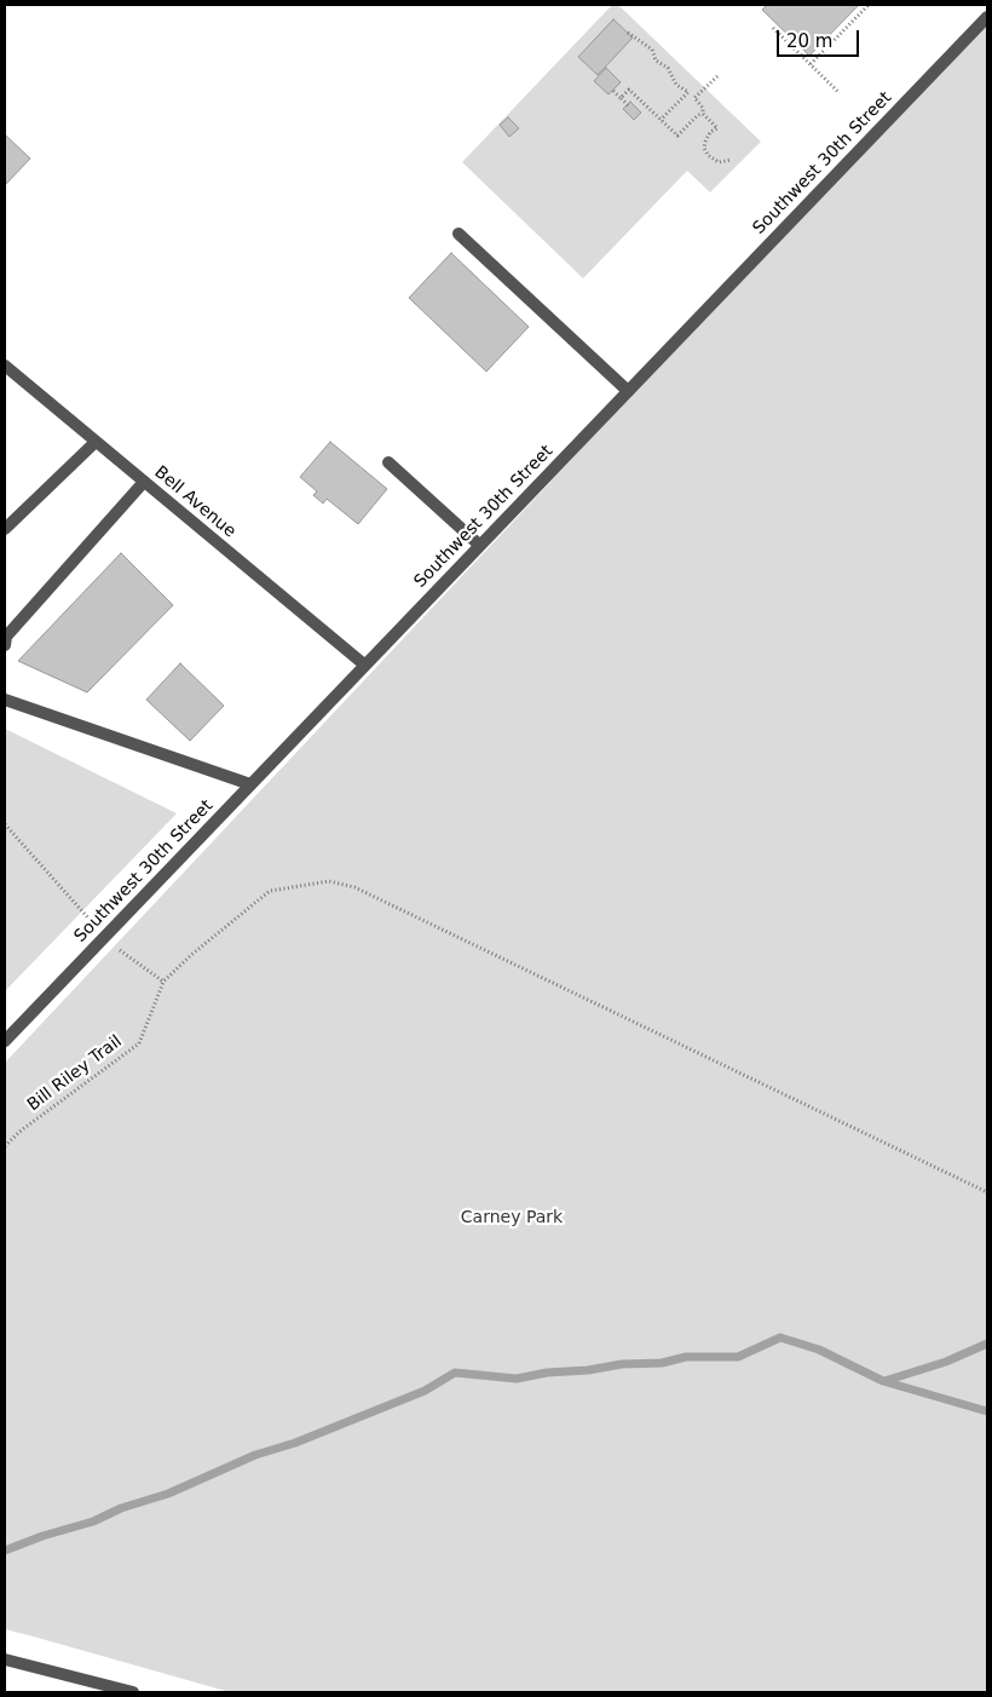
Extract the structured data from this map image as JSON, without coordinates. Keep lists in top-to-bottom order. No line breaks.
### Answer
{"streets":{"street":["Southwest 30th Street","Bell Avenue"],"path":["Bill Riley Trail"]},"crossings":[["Southwest 30th Street","Bell Avenue"]],"parks":["Carney Park"],"scale_bar":"20 m"}
